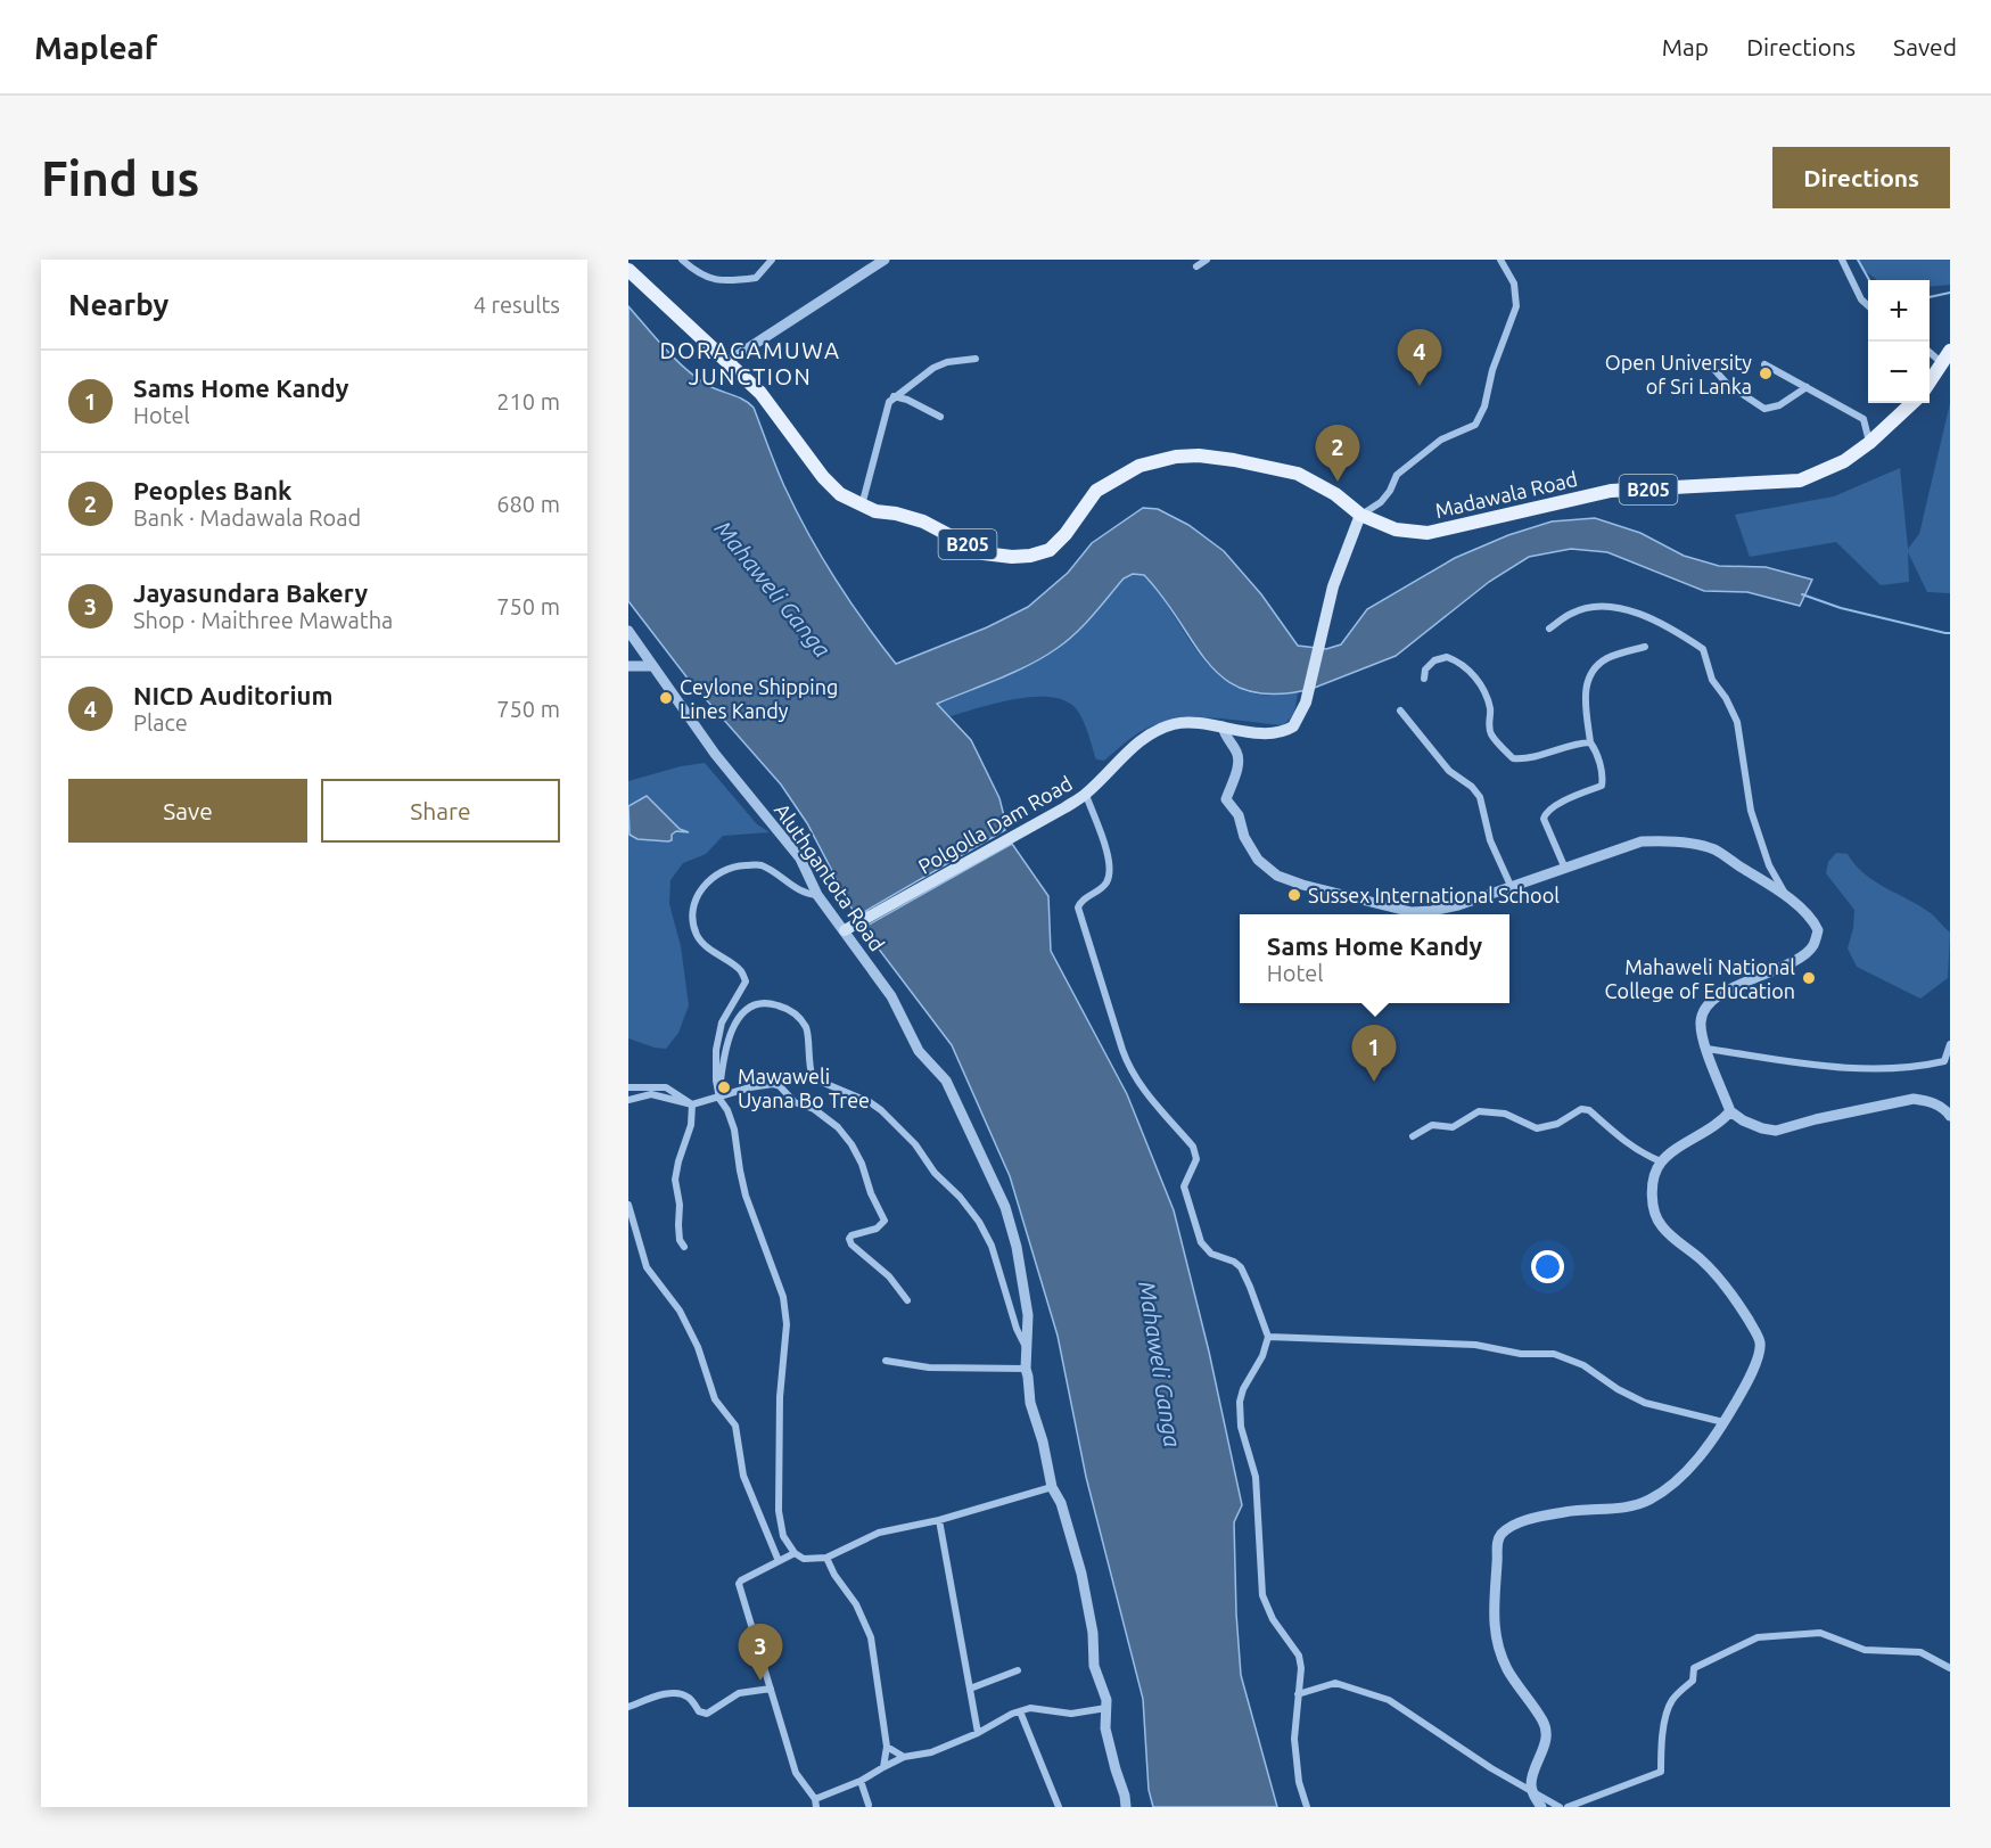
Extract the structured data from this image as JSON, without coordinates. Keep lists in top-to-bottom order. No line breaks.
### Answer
{"streets":{"main road":["B205","Madawala Road","Polgolla Dam Road"],"street":["Aluthgantota Road"]},"crossings":[["Madawala Road","Polgolla Dam Road"],["Polgolla Dam Road","Aluthgantota Road"]],"districts":["DORAGAMUWA JUNCTION"],"water":["Mahaweli Ganga"],"places":["Open University of Sri Lanka","Ceylone Shipping Lines Kandy","Sussex International School","Mahaweli National College of Education","Mawaweli Uyana Bo Tree"],"page":{"header":"Mapleaf","nav":["Map","Directions","Saved"],"buttons":["Directions",["Save","Share"]],"title":"Find us","heading":["Nearby","4 results"],"map_buttons":["+","−"],"pins":["4","2","1","3"],"list":[{"mark":"1","name":"Sams Home Kandy","note":"Hotel","value":"210 m"},{"mark":"2","name":"Peoples Bank","note":"Bank · Madawala Road","value":"680 m"},{"mark":"3","name":"Jayasundara Bakery","note":"Shop · Maithree Mawatha","value":"750 m"},{"mark":"4","name":"NICD Auditorium","note":"Place","value":"750 m"}],"popup":["Sams Home Kandy","Hotel"]}}
